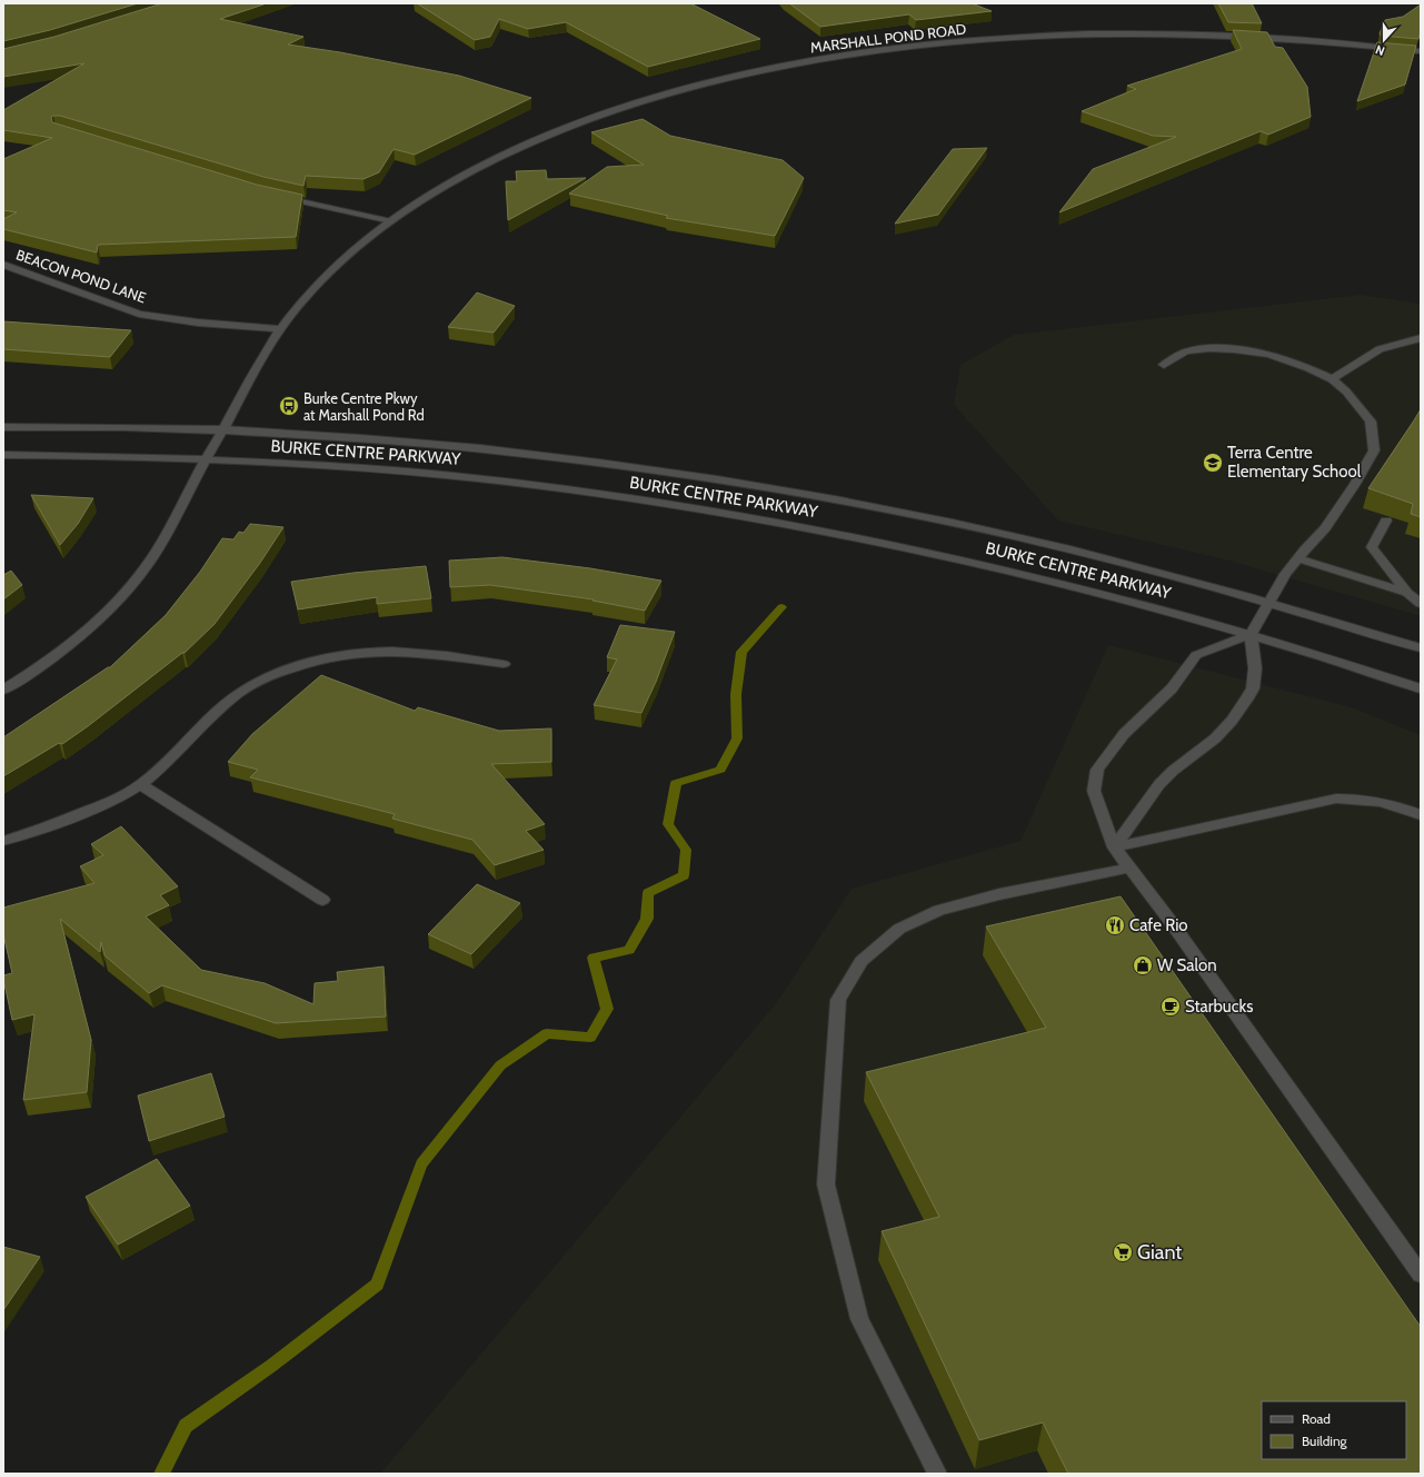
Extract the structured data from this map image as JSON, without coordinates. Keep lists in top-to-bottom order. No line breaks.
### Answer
{"streets":{"street":["MARSHALL POND ROAD","BEACON POND LANE","BURKE CENTRE PARKWAY"]},"crossings":[["MARSHALL POND ROAD","BEACON POND LANE"],["MARSHALL POND ROAD","BURKE CENTRE PARKWAY"]],"places":{"bus stop":["Burke Centre Pkwy at Marshall Pond Rd"],"school or university":["Terra Centre Elementary School"],"restaurant":["Cafe Rio"],"shop":["W Salon"],"cafe":["Starbucks"],"supermarket":["Giant"]},"legend":["Road","Building"],"north":"bottom"}
